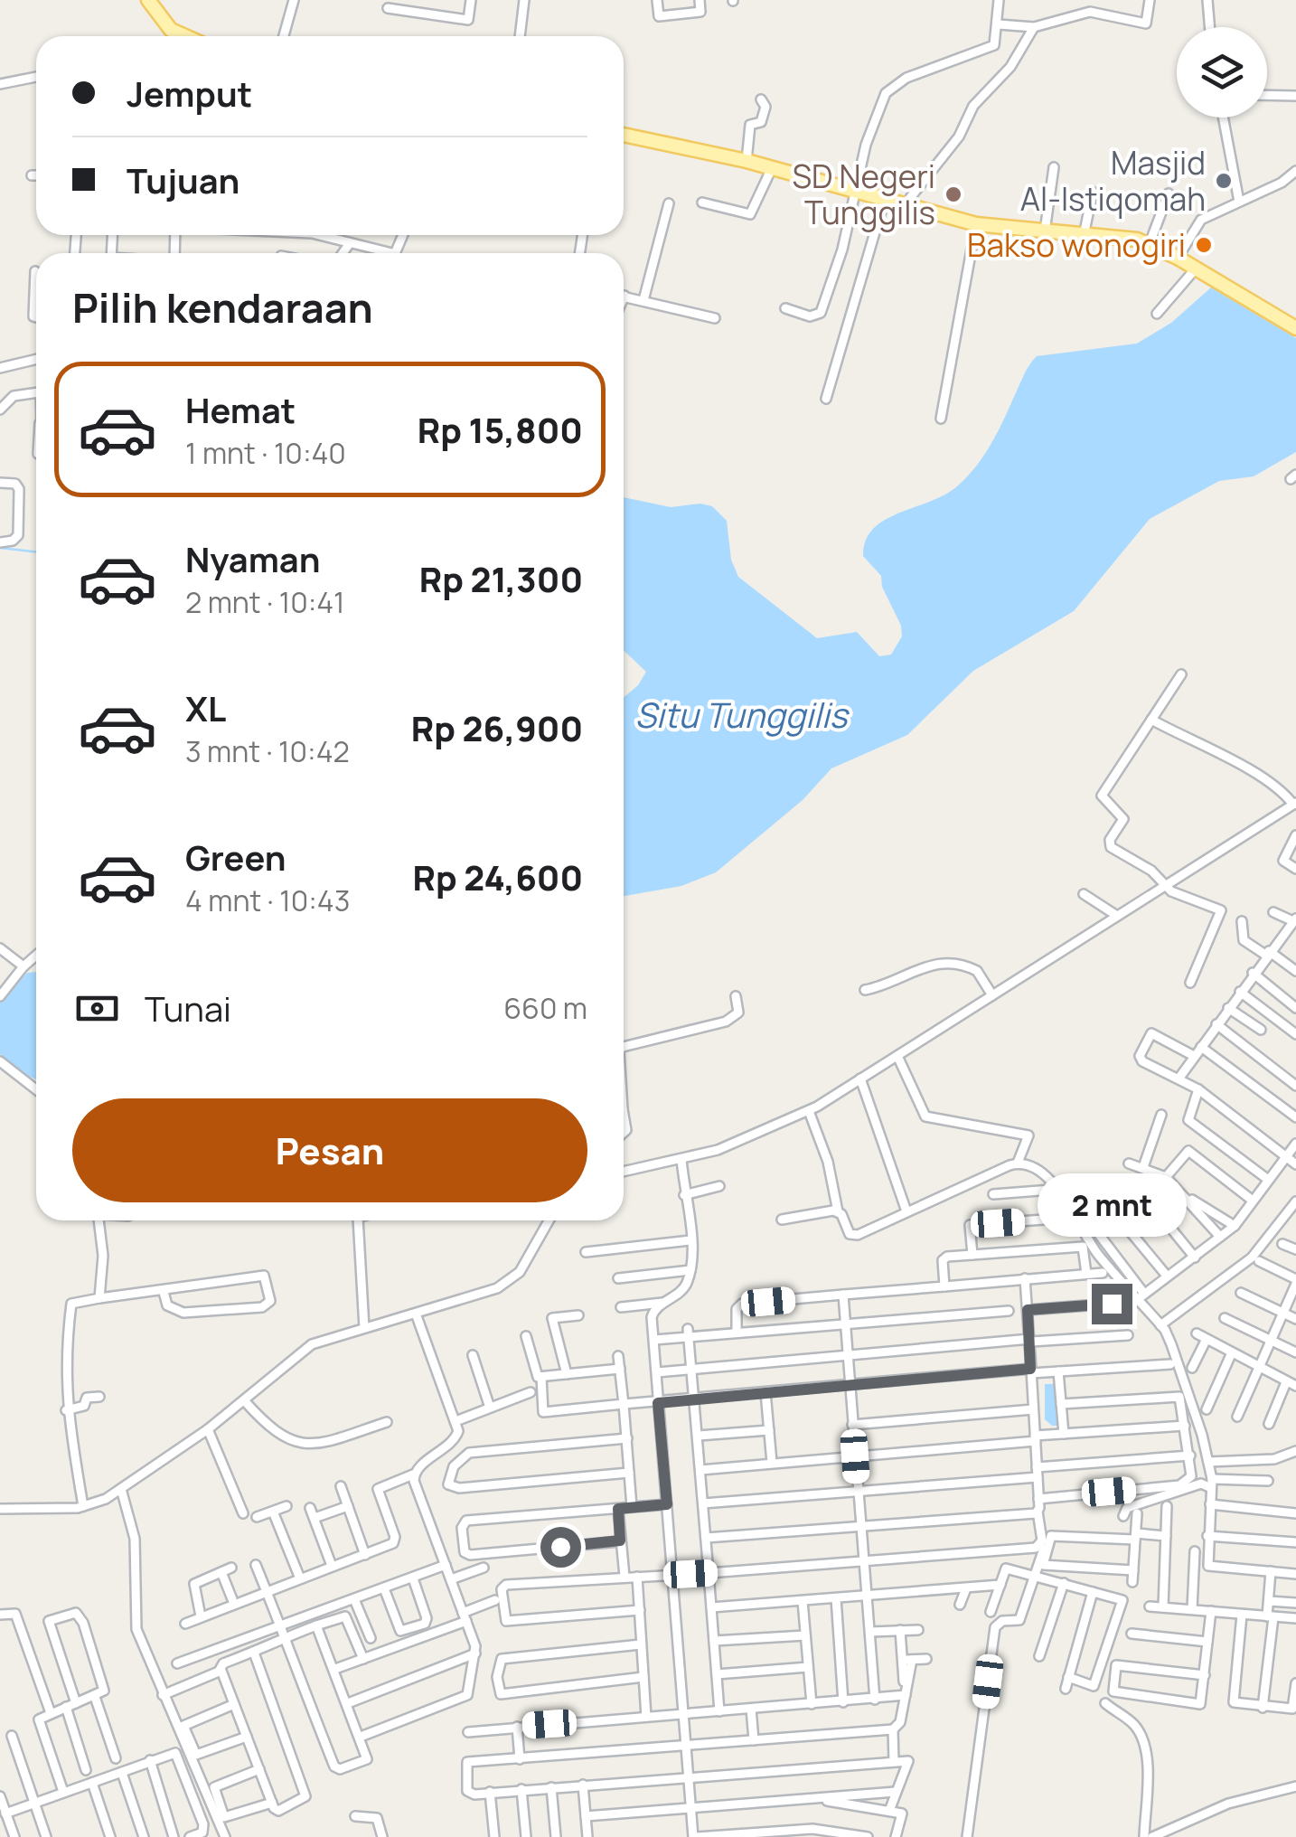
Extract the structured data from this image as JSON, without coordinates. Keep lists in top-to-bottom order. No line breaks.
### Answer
{"water":["Situ Tunggilis"],"places":["Masjid Al-Istiqomah","SD Negeri Tunggilis","Bakso wonogiri"],"page":{"banner":["Jemput","Tujuan"],"heading":"Pilih kendaraan","list":[{"name":"Hemat","note":"1 mnt · 10:40","value":"Rp 15,800"},{"name":"Nyaman","note":"2 mnt · 10:41","value":"Rp 21,300"},{"name":"XL","note":"3 mnt · 10:42","value":"Rp 26,900"},{"name":"Green","note":"4 mnt · 10:43","value":"Rp 24,600"}],"pay":["Tunai","660 m"],"buttons":"Pesan","bubble":"2 mnt"}}
